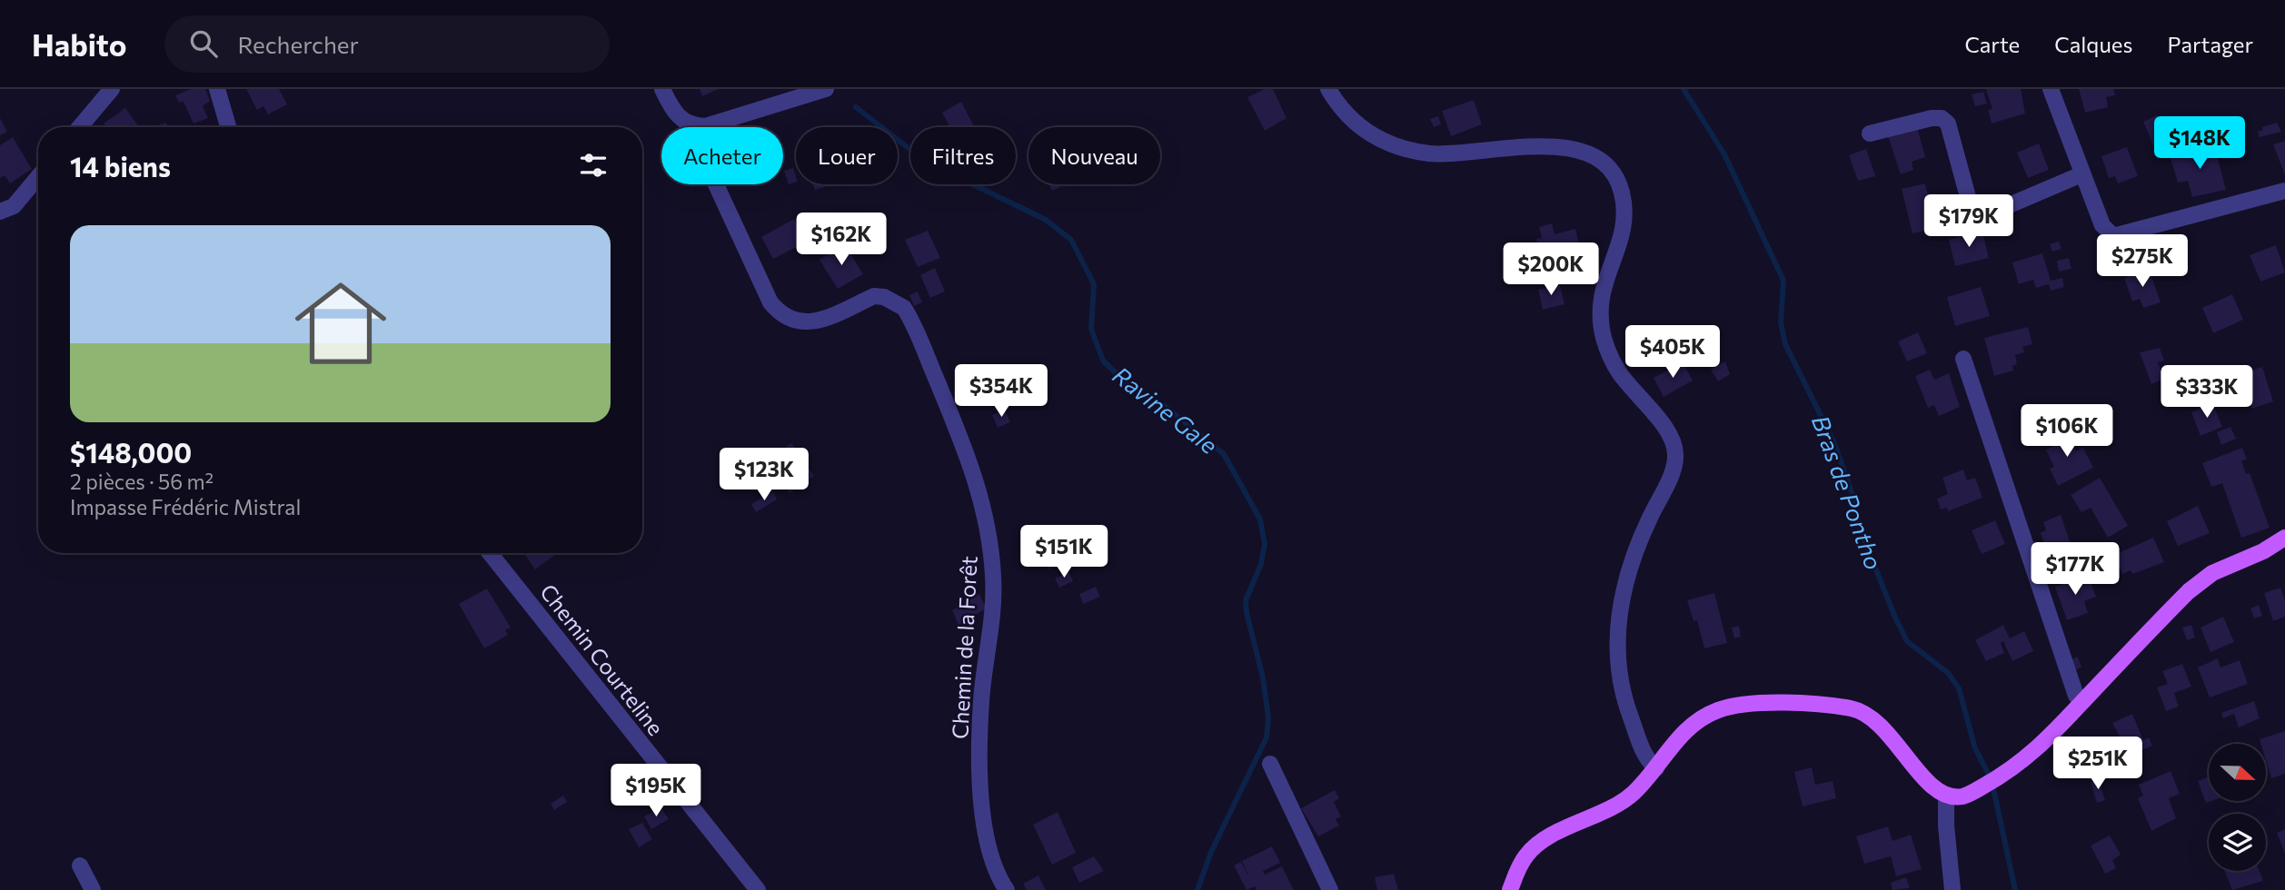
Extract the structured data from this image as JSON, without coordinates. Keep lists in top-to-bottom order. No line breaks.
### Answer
{"streets":{"street":["Chemin de la Forêt","Chemin Courteline"]},"water":["Ravine Gale","Bras de Pontho"],"north":"right","page":{"header":"Habito","search":"Rechercher","nav":["Carte","Calques","Partager"],"price":["$148K","$179K","$162K","$275K","$200K","$405K","$354K","$333K","$106K","$123K","$151K","$177K","$251K","$195K"],"chip":["Acheter","Louer","Filtres","Nouveau"],"heading":"14 biens","list":[{"name":"$148,000","note":"2 pièces · 56 m² · Impasse Frédéric Mistral"}]}}
